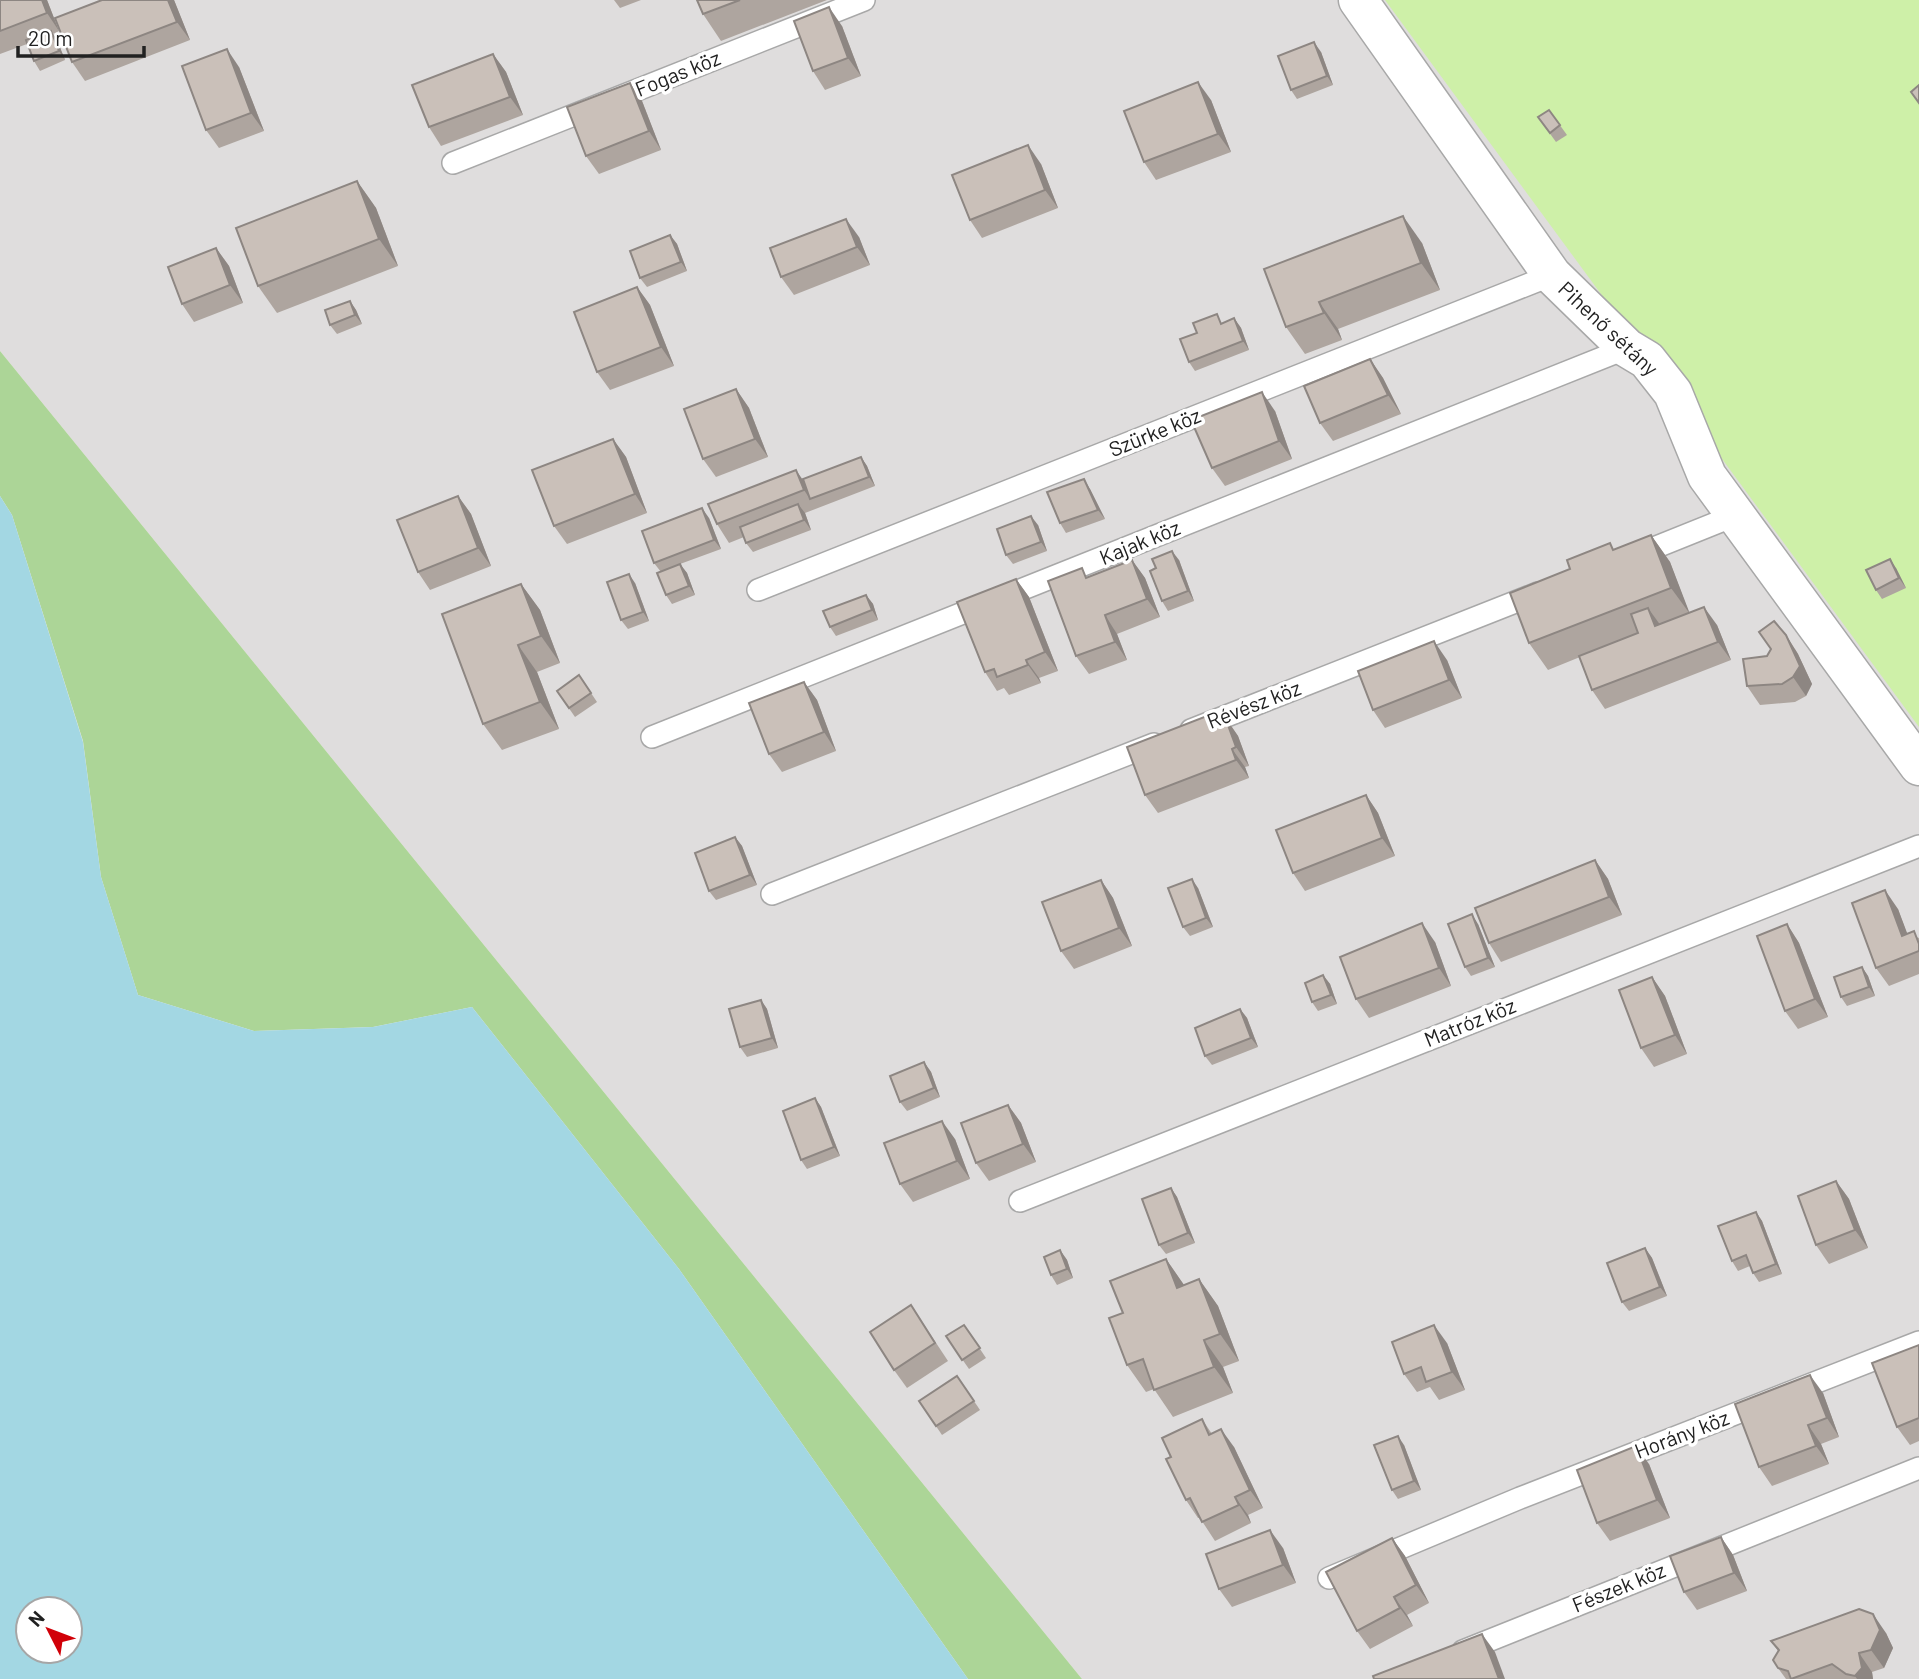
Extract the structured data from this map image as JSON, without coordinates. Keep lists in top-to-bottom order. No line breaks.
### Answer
{"streets":{"street":["Pihenő sétány"],"lane":["Fogas köz","Szürke köz","Kajak köz","Révész köz","Matróz köz","Horány köz","Fészek köz"]},"crossings":[["Pihenő sétány","Szürke köz"],["Pihenő sétány","Kajak köz"]],"scale_bar":"20 m","north":"top left"}
